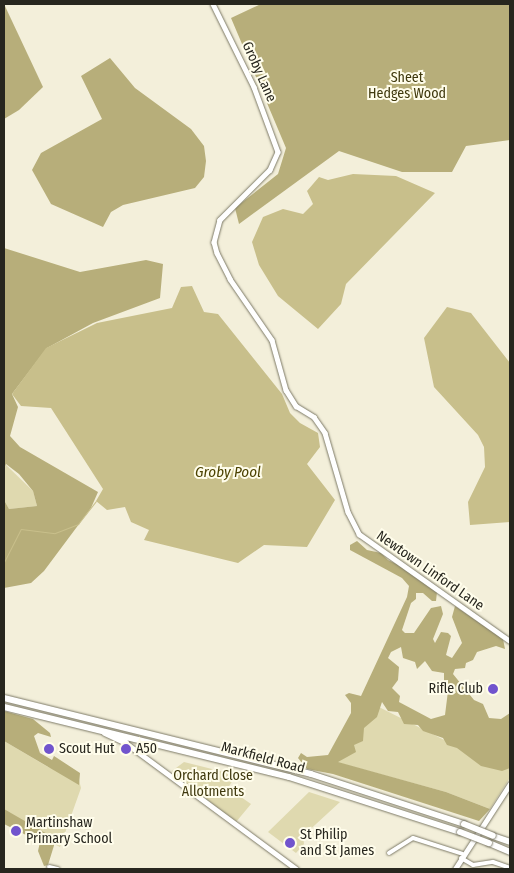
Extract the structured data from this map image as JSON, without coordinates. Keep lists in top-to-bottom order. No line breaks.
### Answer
{"streets":{"highway":["Markfield Road"],"street":["Groby Lane","Newtown Linford Lane"]},"crossings":[["Groby Lane","Newtown Linford Lane"]],"water":["Groby Pool"],"parks":["Sheet Hedges Wood","Orchard Close Allotments"],"places":["Rifle Club","Scout Hut","A50","Martinshaw Primary School","St Philip and St James"]}
